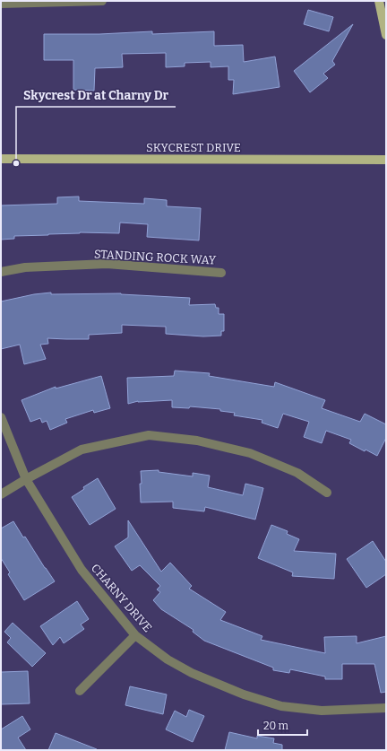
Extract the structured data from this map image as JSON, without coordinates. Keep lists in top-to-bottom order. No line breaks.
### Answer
{"streets":{"main road":["SKYCREST DRIVE"],"street":["STANDING ROCK WAY","CHARNY DRIVE"]},"places":["Skycrest Dr at Charny Dr"],"scale_bar":"20 m"}
